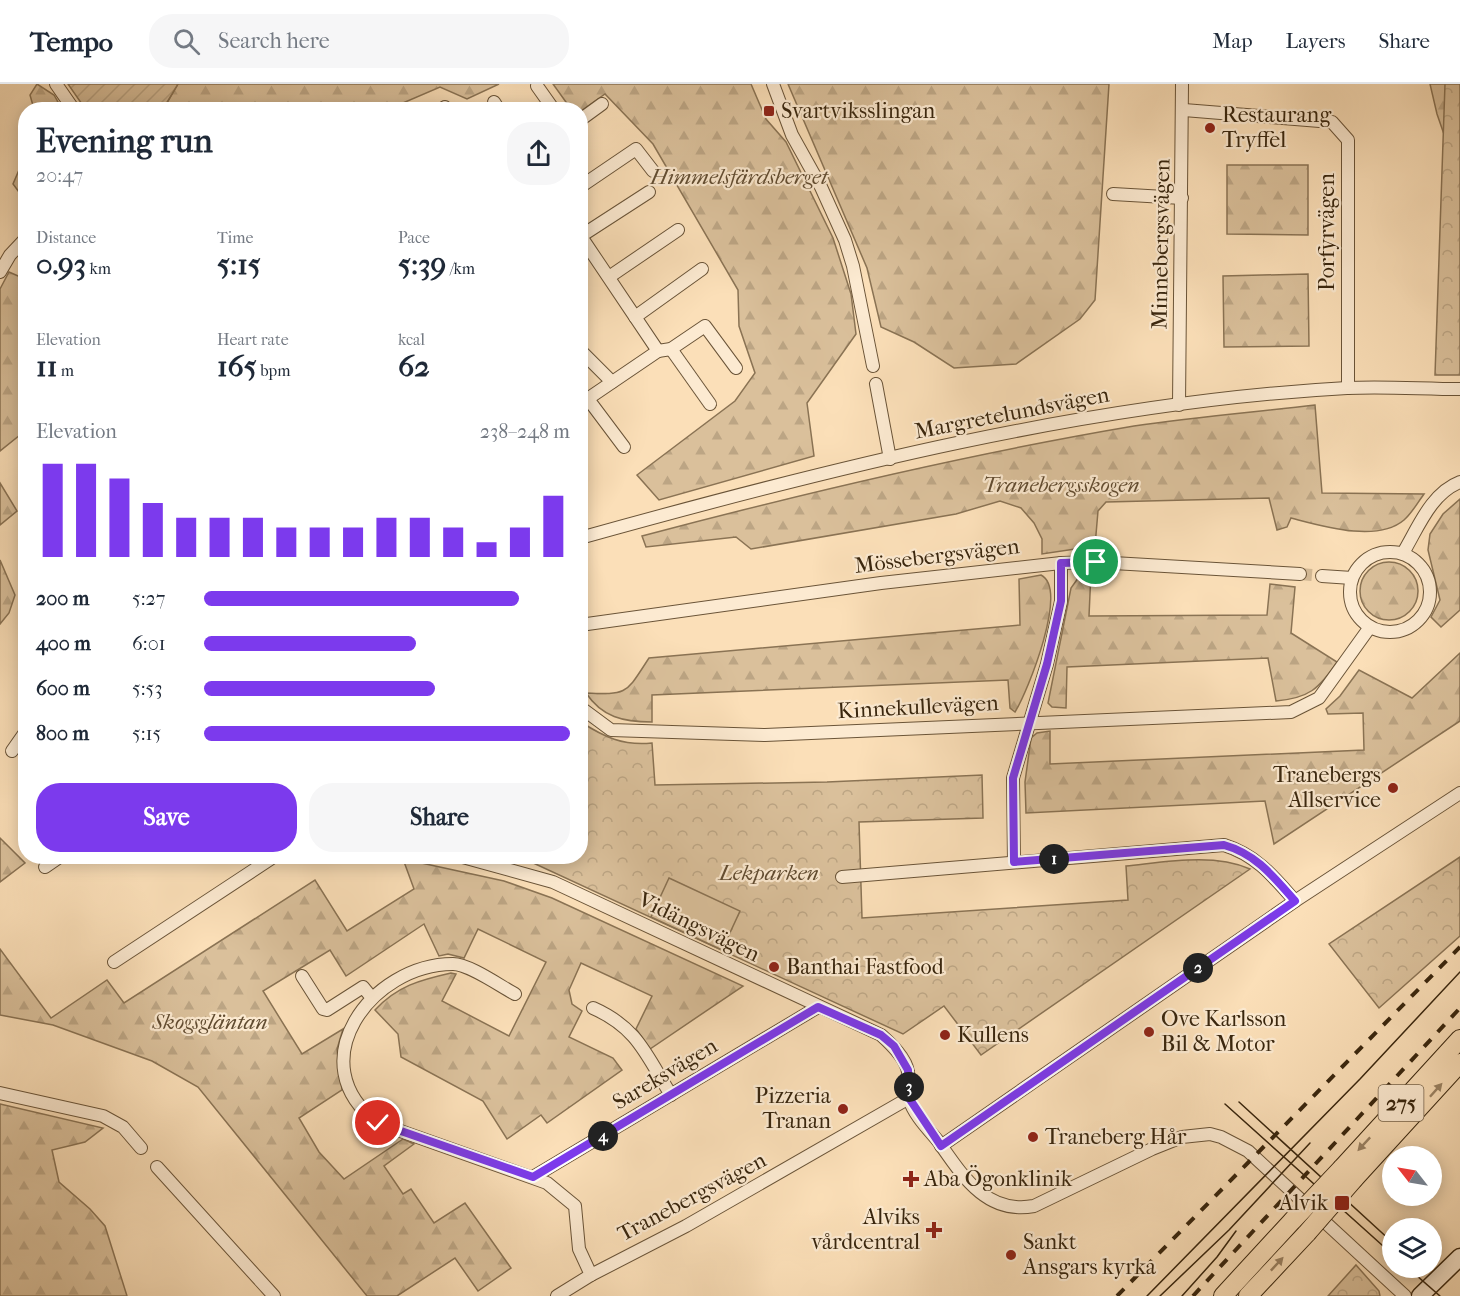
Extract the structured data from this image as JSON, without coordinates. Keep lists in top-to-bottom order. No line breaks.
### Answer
{"streets":{"main road":["275"],"street":["Porfyrvägen","Minnebergsvägen","Margretelundsvägen","Mössebergsvägen","Kinnekullevägen","Vidängsvägen","Sareksvägen","Tranebergsvägen"]},"crossings":[["Porfyrvägen","Minnebergsvägen"],["Porfyrvägen","Margretelundsvägen"],["Minnebergsvägen","Margretelundsvägen"],["Vidängsvägen","Sareksvägen"],["Vidängsvägen","Tranebergsvägen"]],"parks":["Himmelsfärdsberget","Tranebergsskogen","Lekparken","Skogsgläntan"],"places":{"transit":["Svartviksslingan","Alvik"],"other":["Restaurang Tryffel","Tranebergs Allservice","Banthai Fastfood","Ove Karlsson Bil & Motor","Kullens","Pizzeria Tranan","Traneberg Hår","Sankt Ansgars kyrka"],"health":["Aba Ögonklinik","Alviks vårdcentral"]},"north":"top left","page":{"header":"Tempo","search":"Search here","nav":["Map","Layers","Share"],"heading":["Evening run","20:47"],"stats":[["Distance","0.93 km"],["Time","5:15"],["Pace","5:39 /km"],["Elevation","11 m"],["Heart rate","165 bpm"],["kcal","62"]],"chart":["Elevation","238–248 m"],"list":[{"name":"200 m","note":"5:27"},{"name":"400 m","note":"6:01"},{"name":"600 m","note":"5:53"},{"name":"800 m","note":"5:15"}],"buttons":["Save","Share"],"pins":["1","2","3","4"]}}
